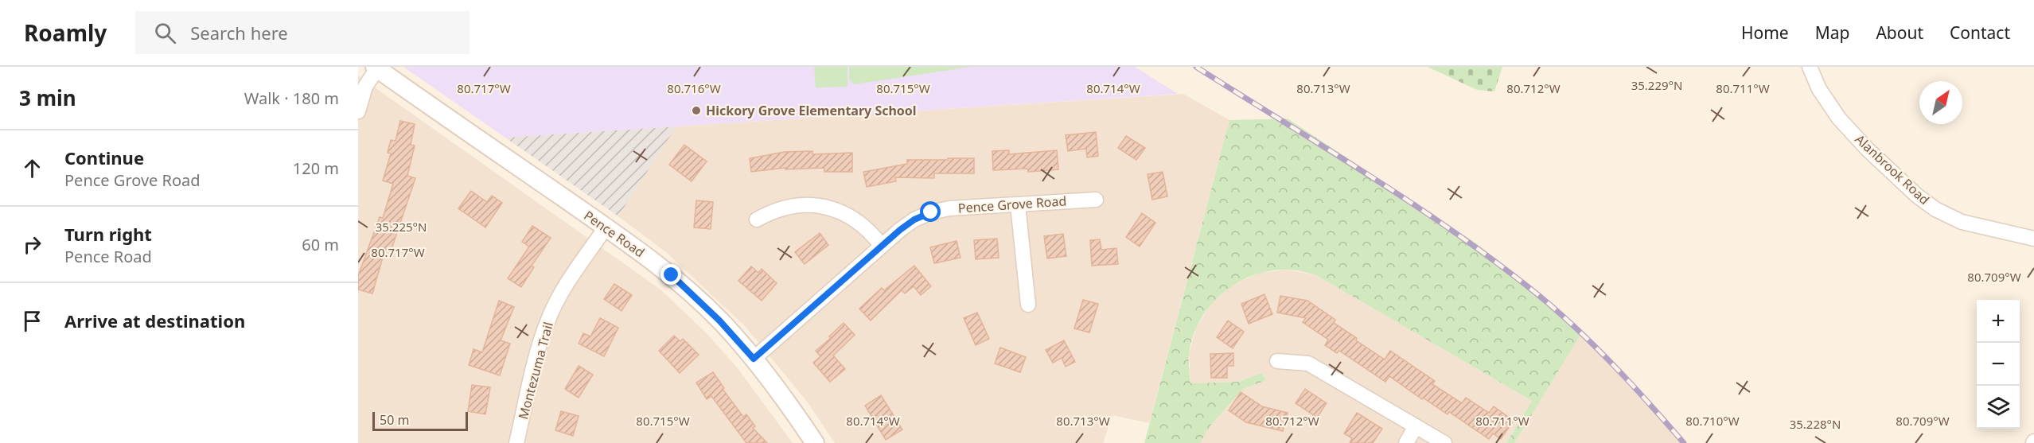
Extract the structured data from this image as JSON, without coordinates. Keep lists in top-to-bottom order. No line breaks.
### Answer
{"streets":{"street":["Alanbrook Road","Pence Grove Road","Pence Road","Montezuma Trail"]},"crossings":[["Pence Grove Road","Pence Road"],["Pence Road","Montezuma Trail"]],"places":["Hickory Grove Elementary School"],"scale_bar":"50 m","north":"top right","page":{"header":"Roamly","search":"Search here","nav":["Home","Map","About","Contact"],"heading":["3 min","Walk · 180 m"],"list":[["Continue","Pence Grove Road","120 m"],["Turn right","Pence Road","60 m"],"Arrive at destination"],"map_buttons":["+","−"],"scale":"50 m"},"coordinates":["35.229°N","80.716°W","80.715°W","80.714°W","80.713°W","80.712°W","80.711°W","80.717°W","35.225°N","80.709°W","80.710°W","35.228°N"]}
